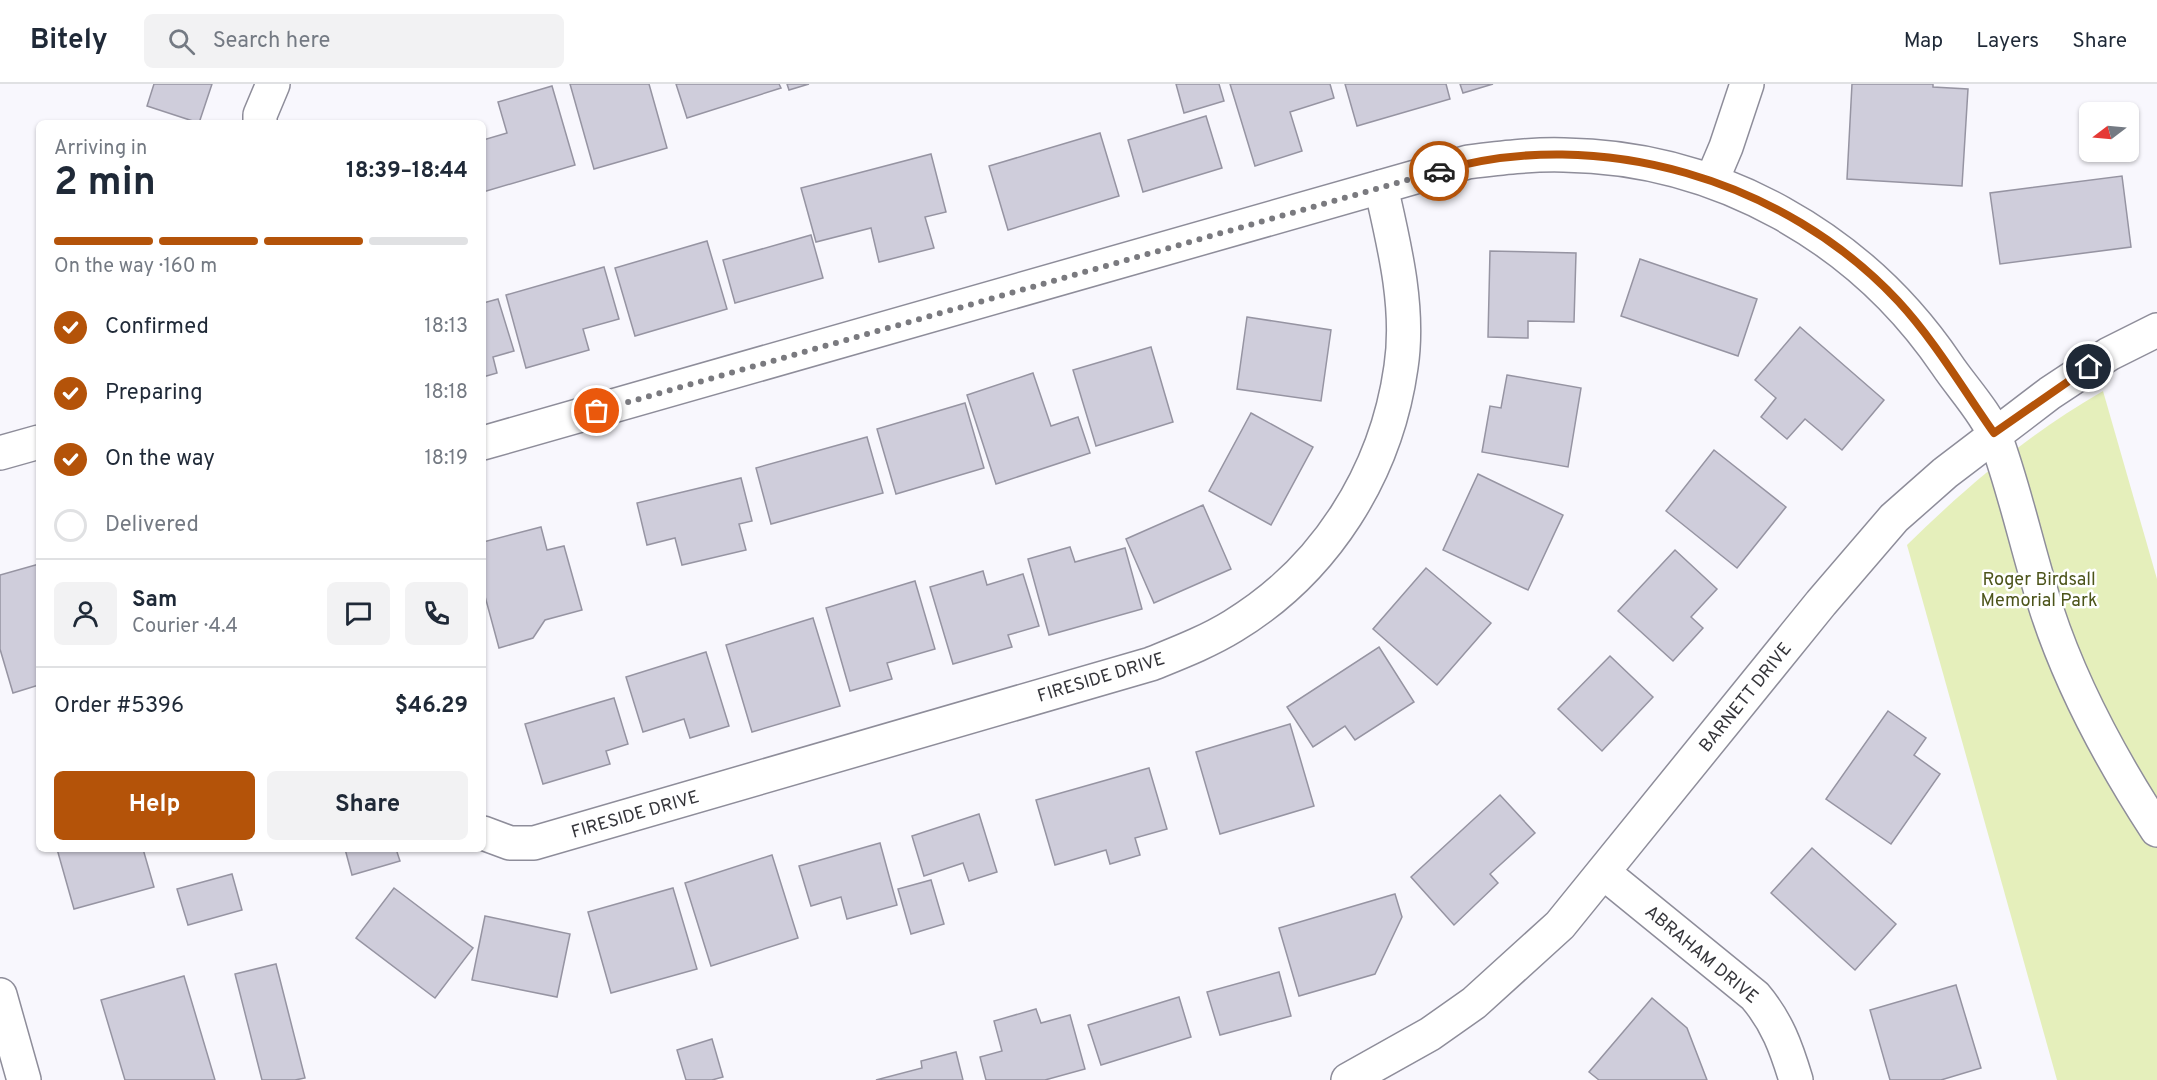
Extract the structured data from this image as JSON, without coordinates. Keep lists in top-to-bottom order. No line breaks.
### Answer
{"streets":{"street":["FIRESIDE DRIVE","BARNETT DRIVE","ABRAHAM DRIVE"]},"crossings":[["BARNETT DRIVE","ABRAHAM DRIVE"]],"parks":["Roger Birdsall Memorial Park"],"north":"left","page":{"header":"Bitely","search":"Search here","nav":["Map","Layers","Share"],"heading":["2 min","Arriving in","18:39–18:44"],"panel":["Sam","Courier · 4.4","Order #5396","$46.29"],"bar":"On the way · 160 m","list":[["Confirmed","18:13"],["Preparing","18:18"],["On the way","18:19"],"Delivered"],"buttons":["Help","Share"]}}
